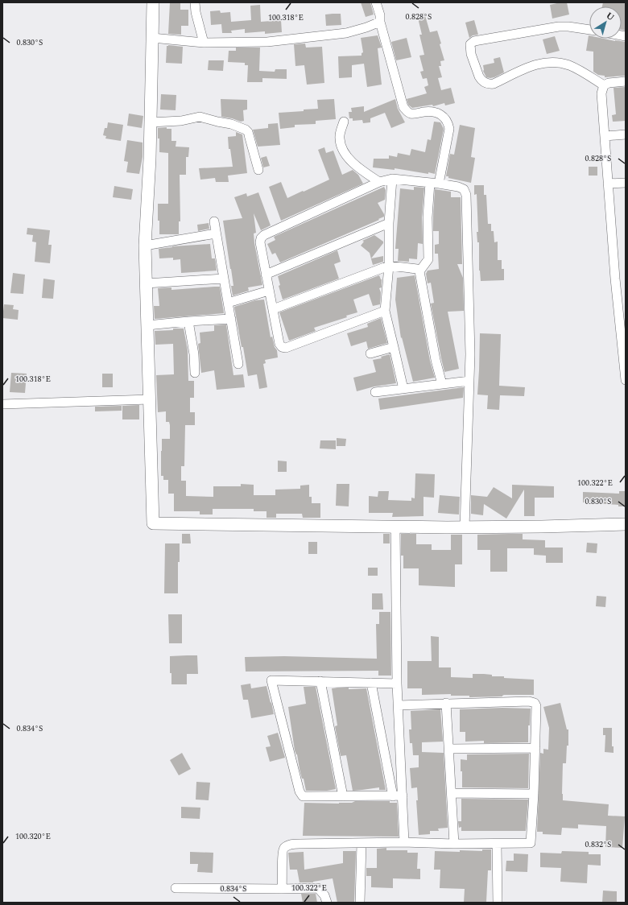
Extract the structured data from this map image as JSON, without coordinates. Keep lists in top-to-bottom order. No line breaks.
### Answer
{"north":"top right","coordinates":["0.828°S","100.318°E","0.830°S","100.322°E","0.834°S","100.320°E","0.832°S"]}
